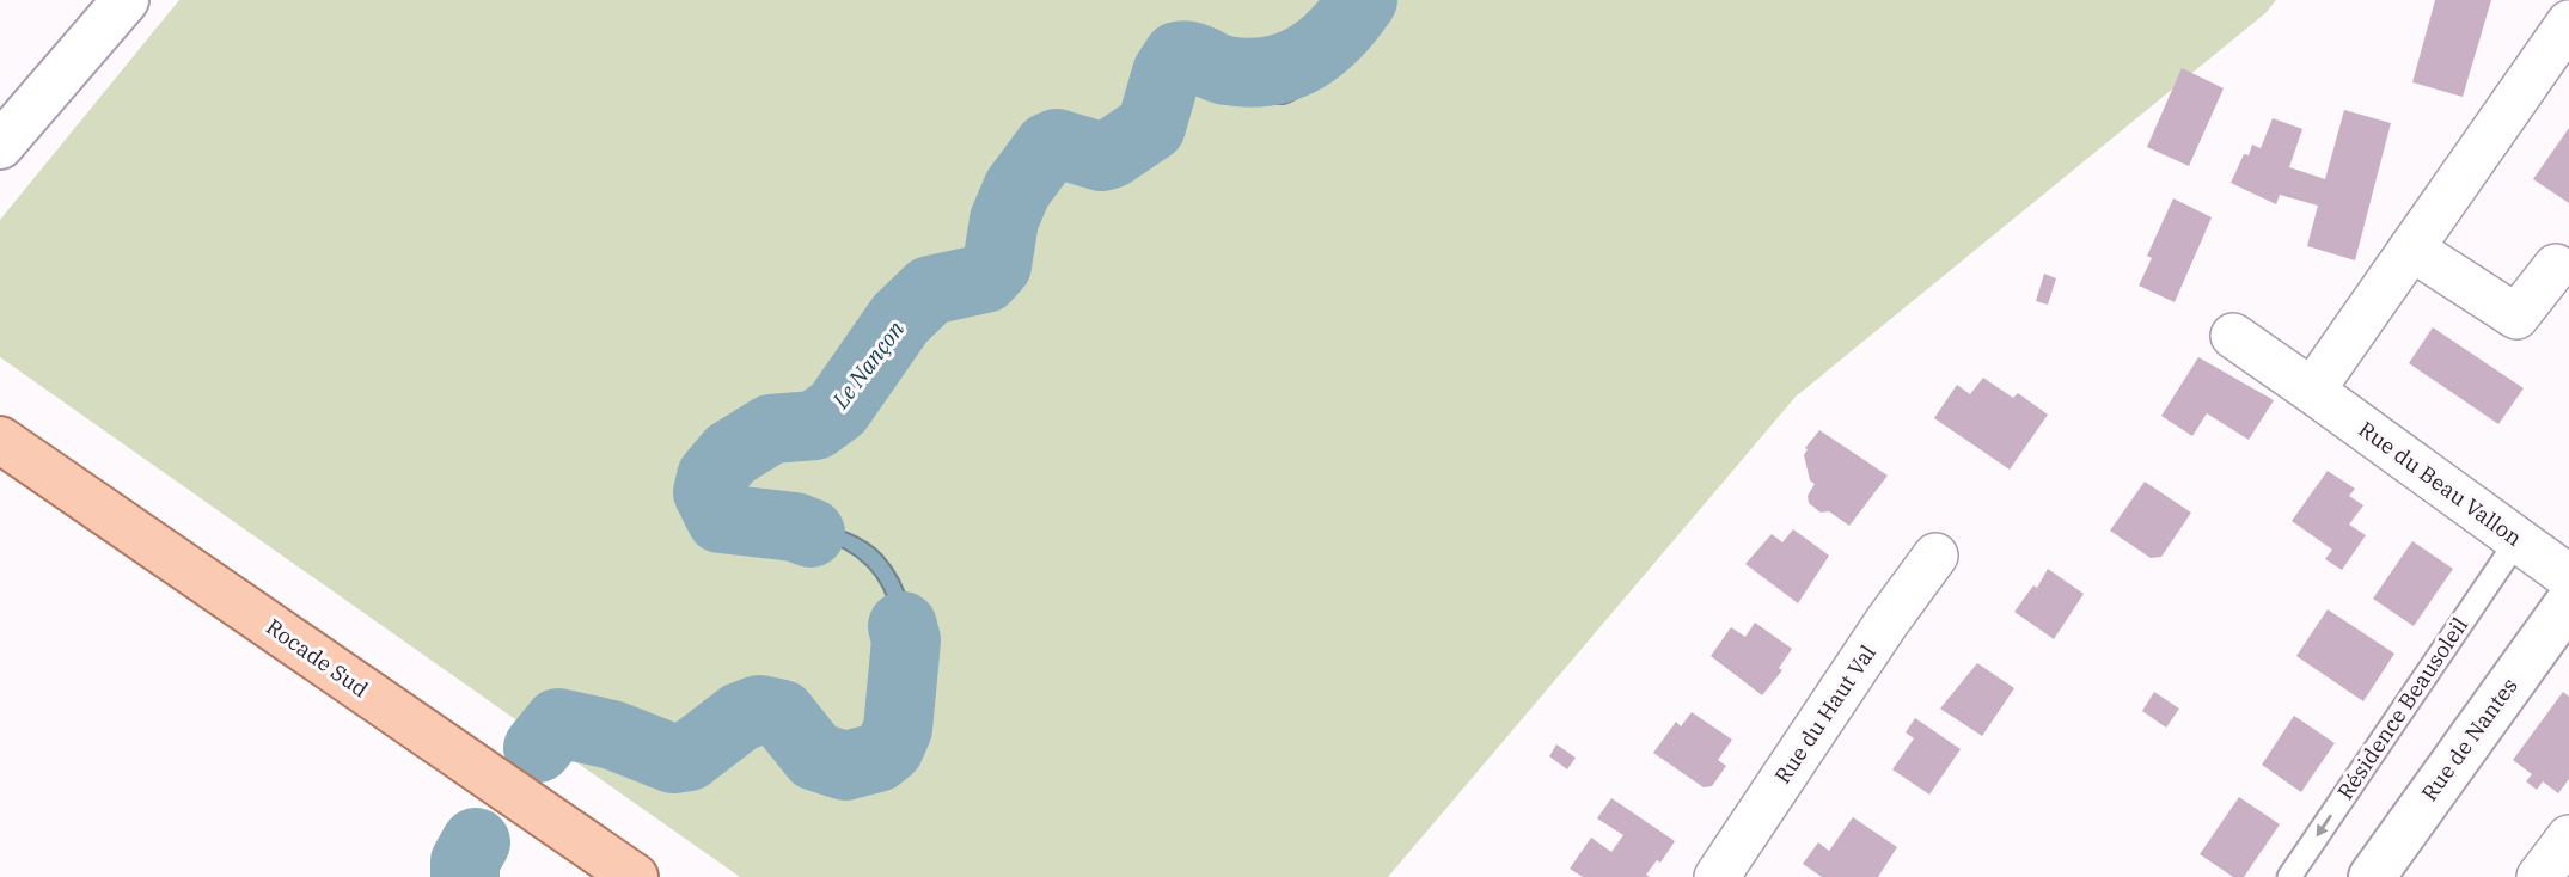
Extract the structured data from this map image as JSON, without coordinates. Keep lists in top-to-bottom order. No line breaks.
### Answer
{"streets":{"main road":["Rocade Sud","Rue de Nantes"],"street":["Rue du Beau Vallon","Rue du Haut Val"],"lane":["Résidence Beausoleil"]},"crossings":[["Rue du Beau Vallon","Résidence Beausoleil"]],"one_way":["Résidence Beausoleil"],"water":["Le Nançon"]}
